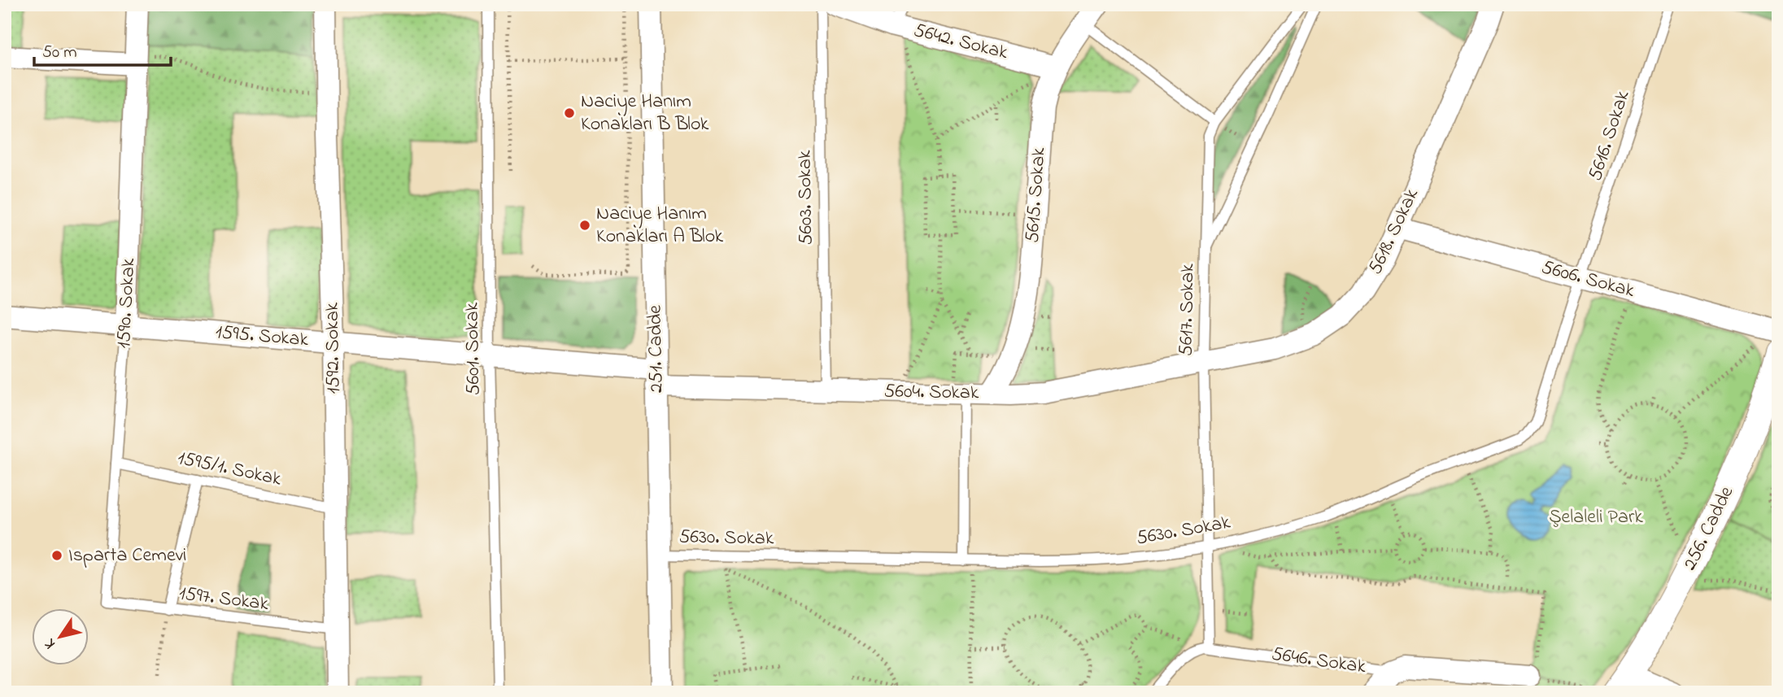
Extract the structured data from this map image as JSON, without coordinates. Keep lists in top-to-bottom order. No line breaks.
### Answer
{"streets":{"street":["5642. Sokak","5615. Sokak","5618. Sokak","5606. Sokak","1590. Sokak","1595. Sokak","1592. Sokak","251. Cadde","5604. Sokak","256. Cadde","5646. Sokak"],"lane":["5616. Sokak","5603. Sokak","5617. Sokak","5601. Sokak","1595/1. Sokak","5630. Sokak","1597. Sokak"]},"crossings":[["5642. Sokak","5615. Sokak"],["5616. Sokak","5606. Sokak"],["5616. Sokak","5630. Sokak"],["5615. Sokak","5604. Sokak"],["5603. Sokak","5604. Sokak"],["5618. Sokak","5606. Sokak"],["5618. Sokak","5617. Sokak"],["5618. Sokak","5604. Sokak"],["5606. Sokak","5630. Sokak"],["1590. Sokak","1595. Sokak"],["1590. Sokak","1595/1. Sokak"],["1590. Sokak","1597. Sokak"],["5617. Sokak","5604. Sokak"],["5617. Sokak","5630. Sokak"],["5617. Sokak","5646. Sokak"],["1595. Sokak","1592. Sokak"],["1595. Sokak","5601. Sokak"],["1595. Sokak","251. Cadde"],["1595. Sokak","5604. Sokak"],["1592. Sokak","1595/1. Sokak"],["1592. Sokak","1597. Sokak"],["251. Cadde","5604. Sokak"],["251. Cadde","5630. Sokak"]],"parks":["Şelaleli Park"],"places":["Naciye Hanım Konakları B Blok","Naciye Hanım Konakları A Blok","Isparta Cemevi"],"scale_bar":"50 m","north":"bottom left"}
